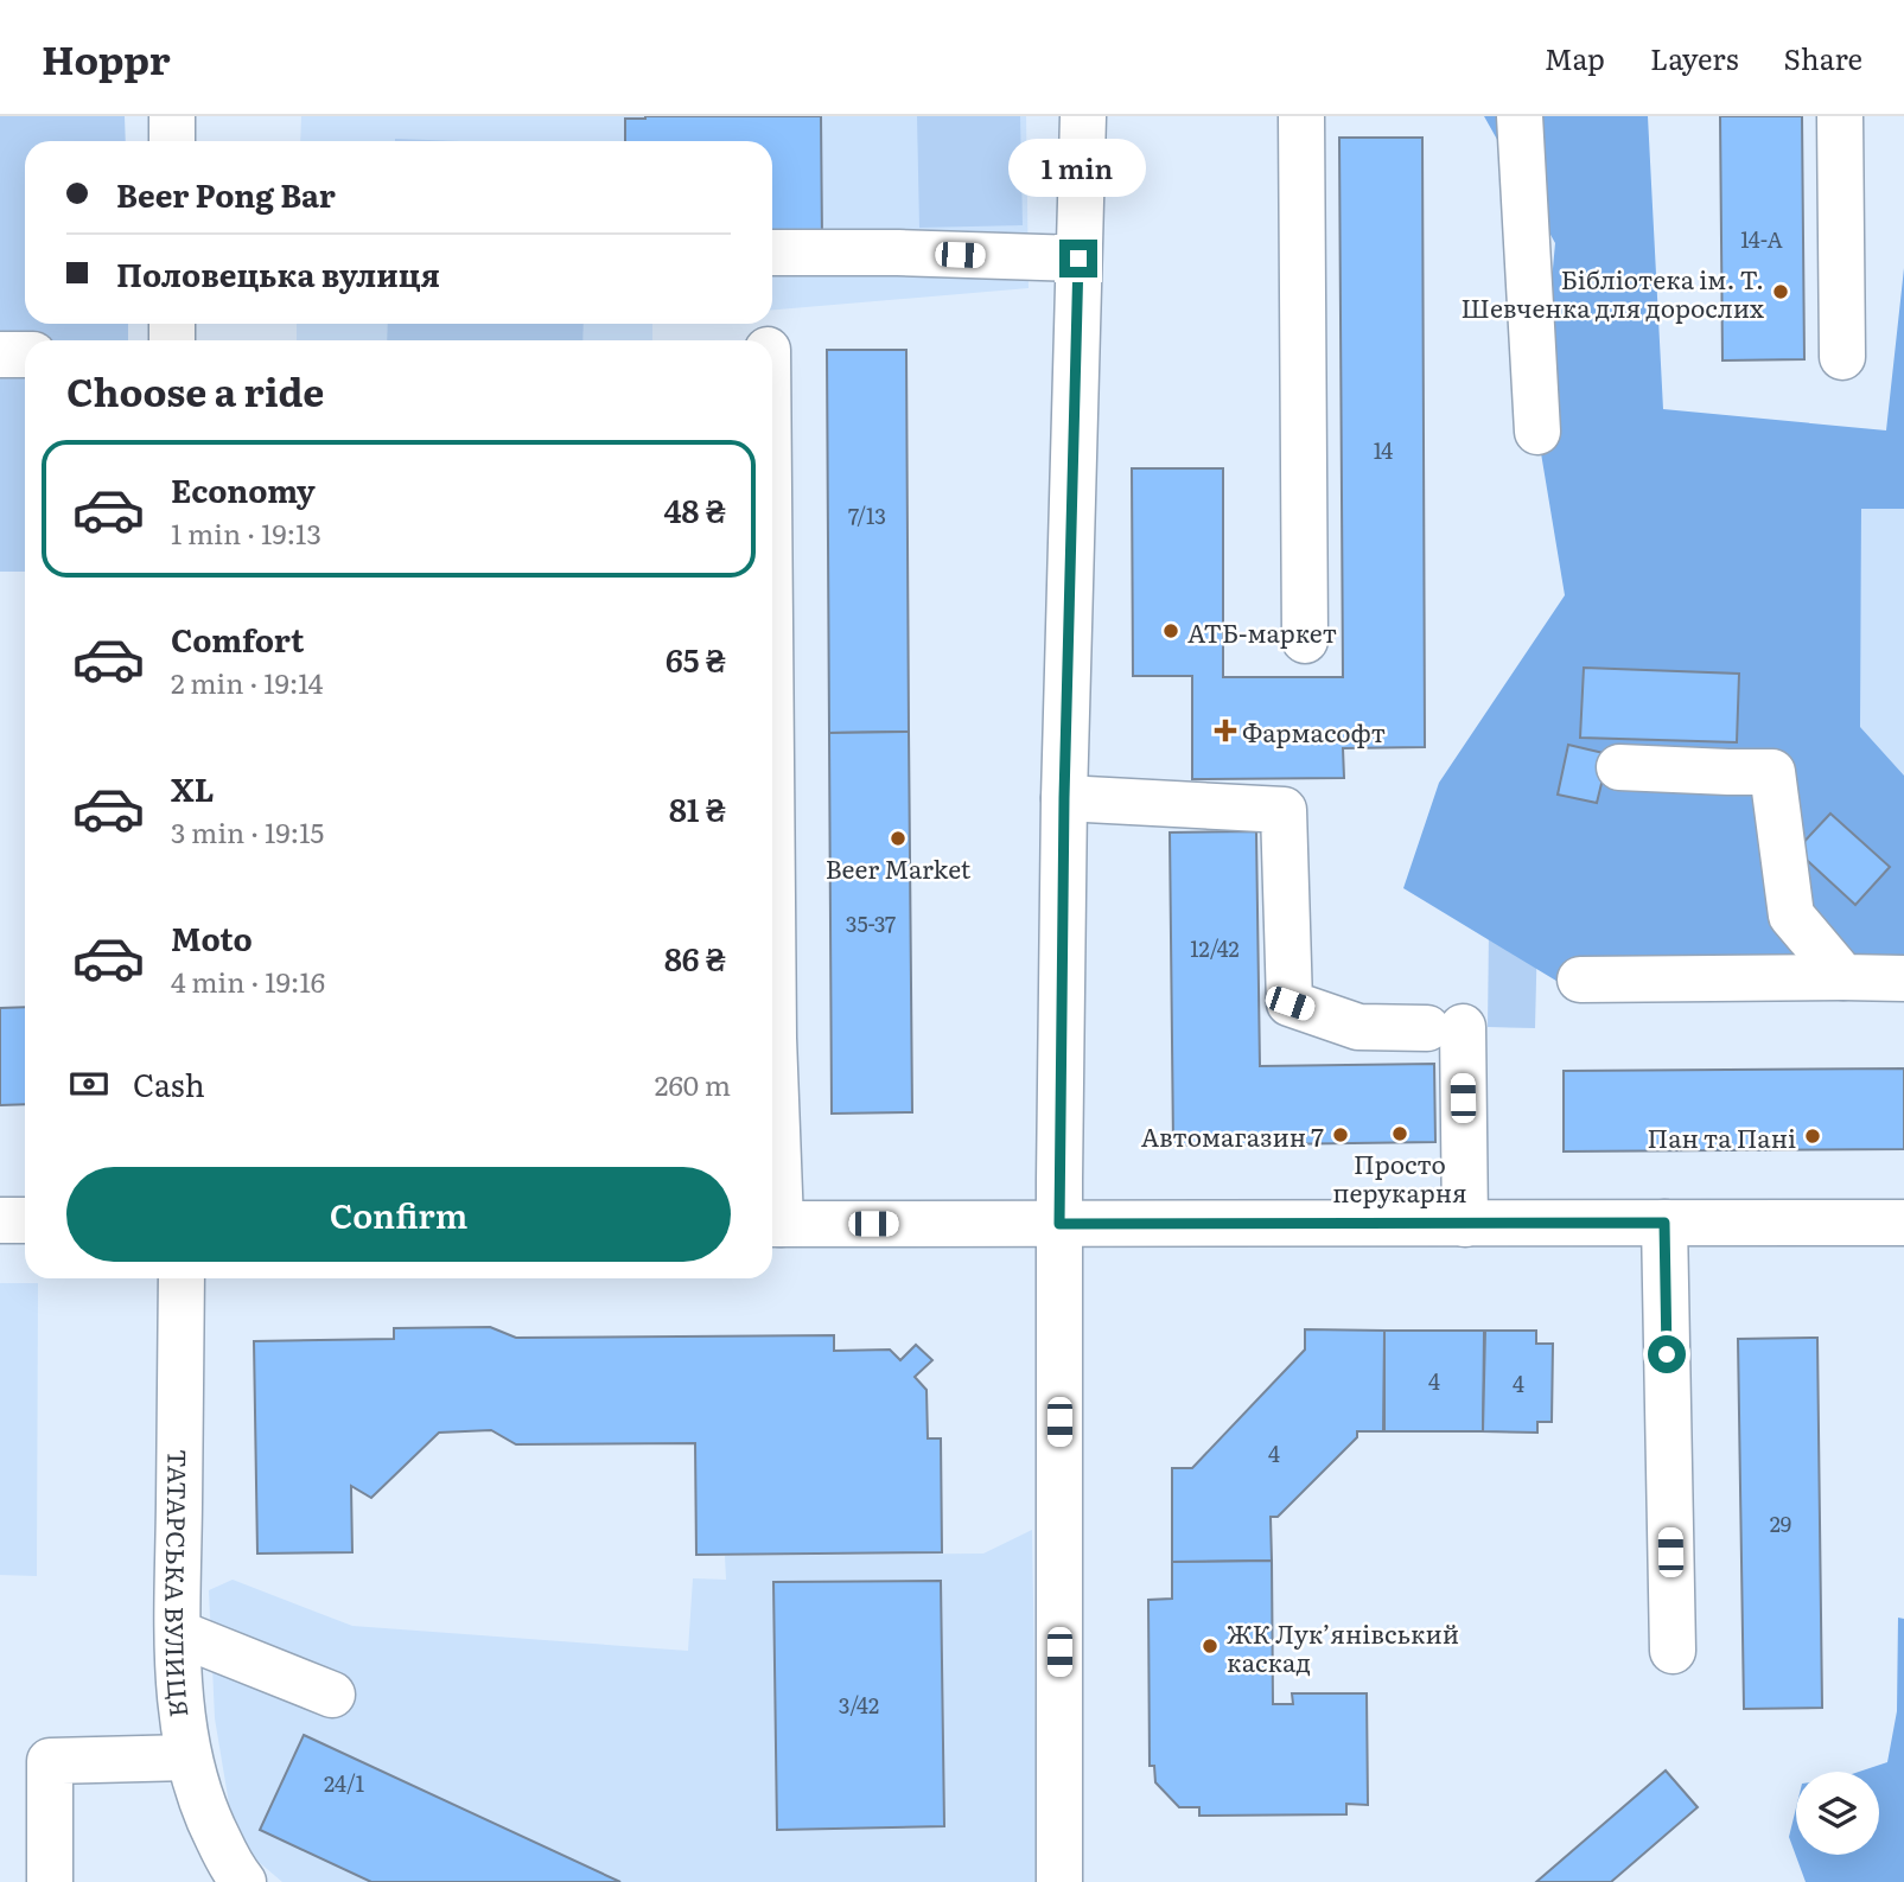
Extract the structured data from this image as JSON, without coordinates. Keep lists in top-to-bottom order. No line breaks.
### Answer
{"streets":{"street":["ТАТАРСЬКА ВУЛИЦЯ"]},"places":{"other":["Бібліотека ім. Т. Шевченка для дорослих","АТБ-маркет","Beer Market","Просто перукарня","Автомагазин 7","Пан та Пані","ЖК Лук’янівський каскад"],"health":["Фармасофт"]},"house_numbers":["14-А","14","7/13","35-37","12/42","4","4","4","29","3/42","24/1"],"page":{"header":"Hoppr","nav":["Map","Layers","Share"],"bubble":"1 min","banner":["Beer Pong Bar","Половецька вулиця"],"heading":"Choose a ride","list":[{"name":"Economy","note":"1 min · 19:13","value":"48 ₴"},{"name":"Comfort","note":"2 min · 19:14","value":"65 ₴"},{"name":"XL","note":"3 min · 19:15","value":"81 ₴"},{"name":"Moto","note":"4 min · 19:16","value":"86 ₴"}],"pay":["Cash","260 m"],"buttons":"Confirm"}}
